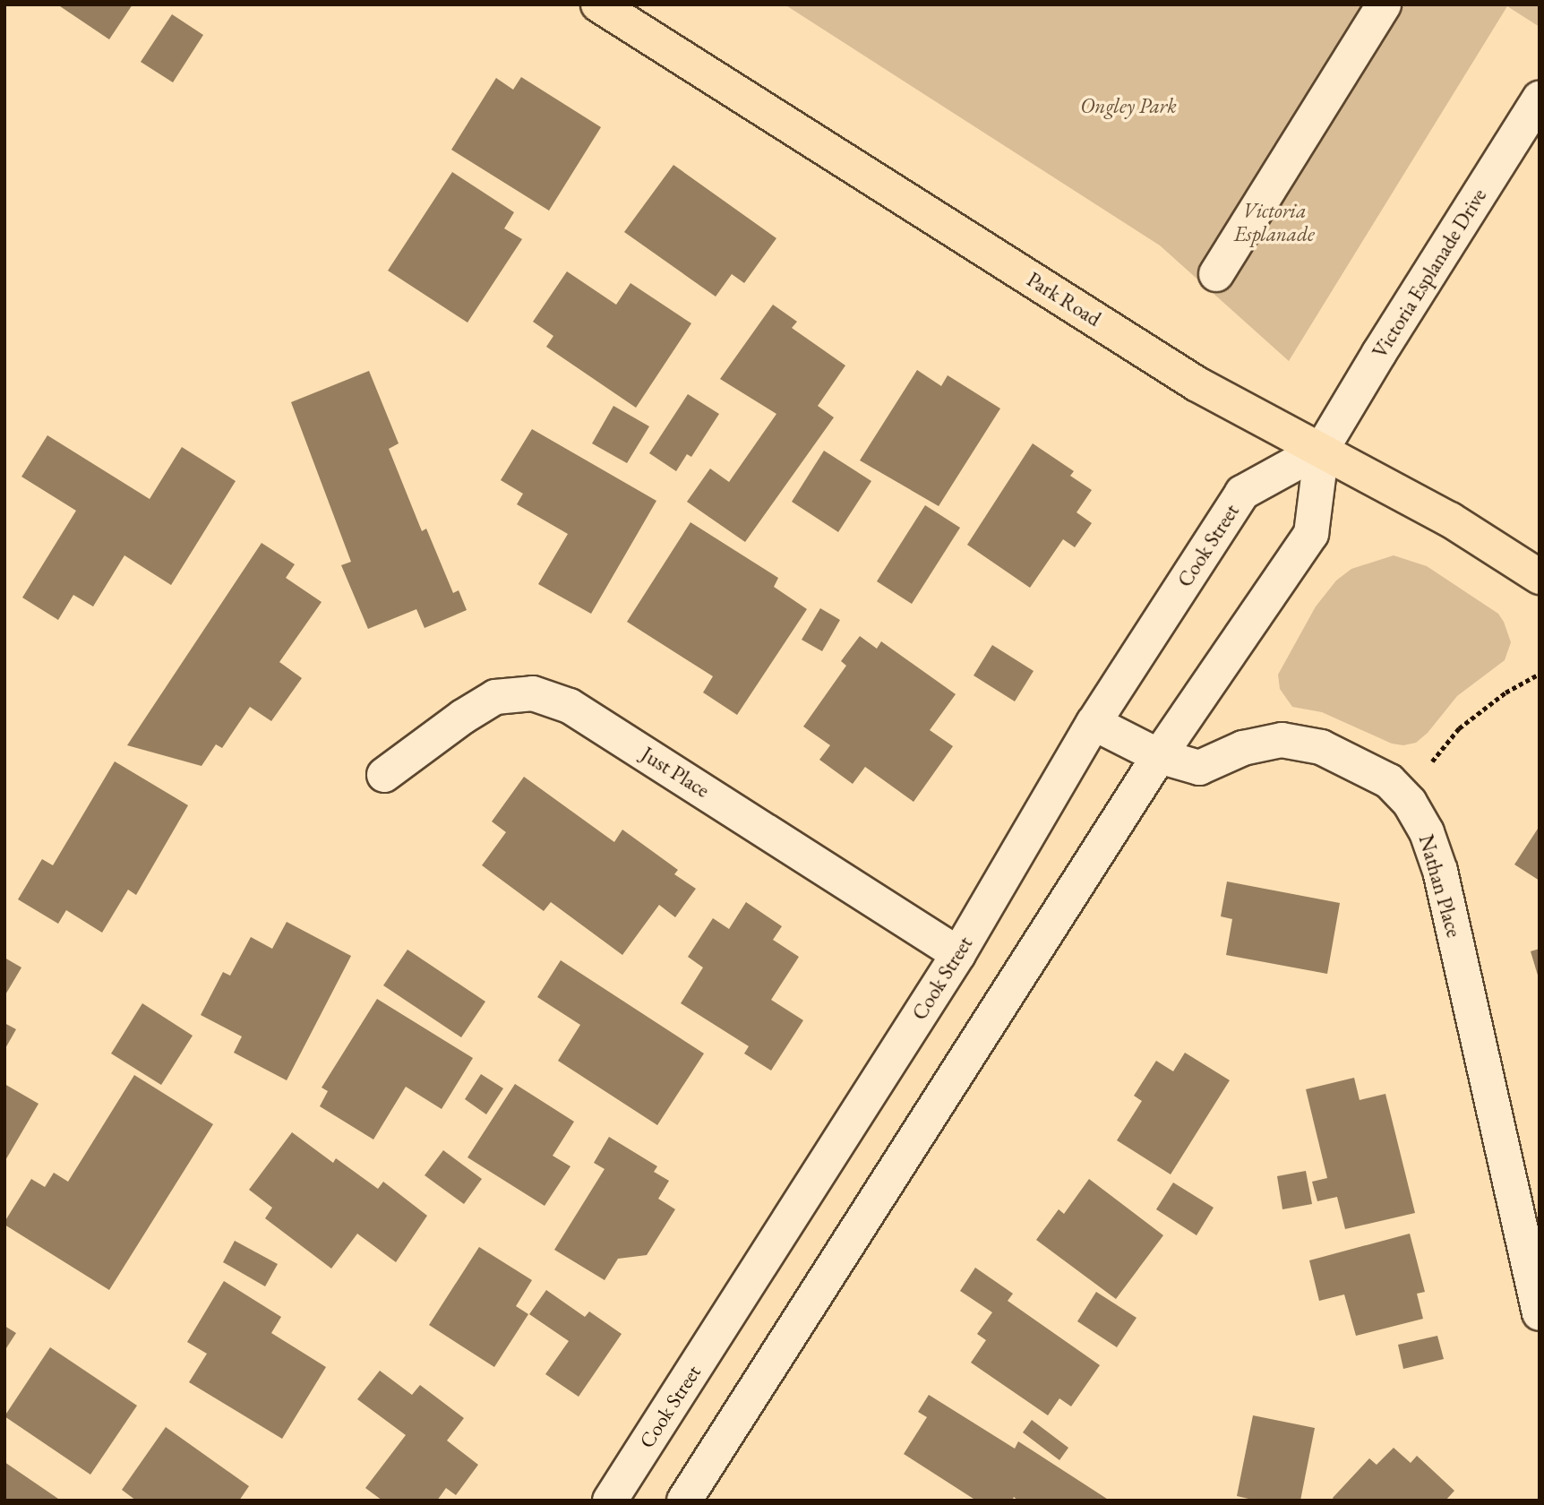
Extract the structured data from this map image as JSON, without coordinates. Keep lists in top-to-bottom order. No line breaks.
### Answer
{"streets":{"main road":["Park Road"],"street":["Victoria Esplanade Drive","Cook Street","Just Place","Nathan Place"]},"crossings":[["Victoria Esplanade Drive","Park Road"],["Victoria Esplanade Drive","Cook Street"],["Park Road","Cook Street"],["Cook Street","Just Place"],["Cook Street","Nathan Place"]],"parks":["Ongley Park","Victoria Esplanade"]}
